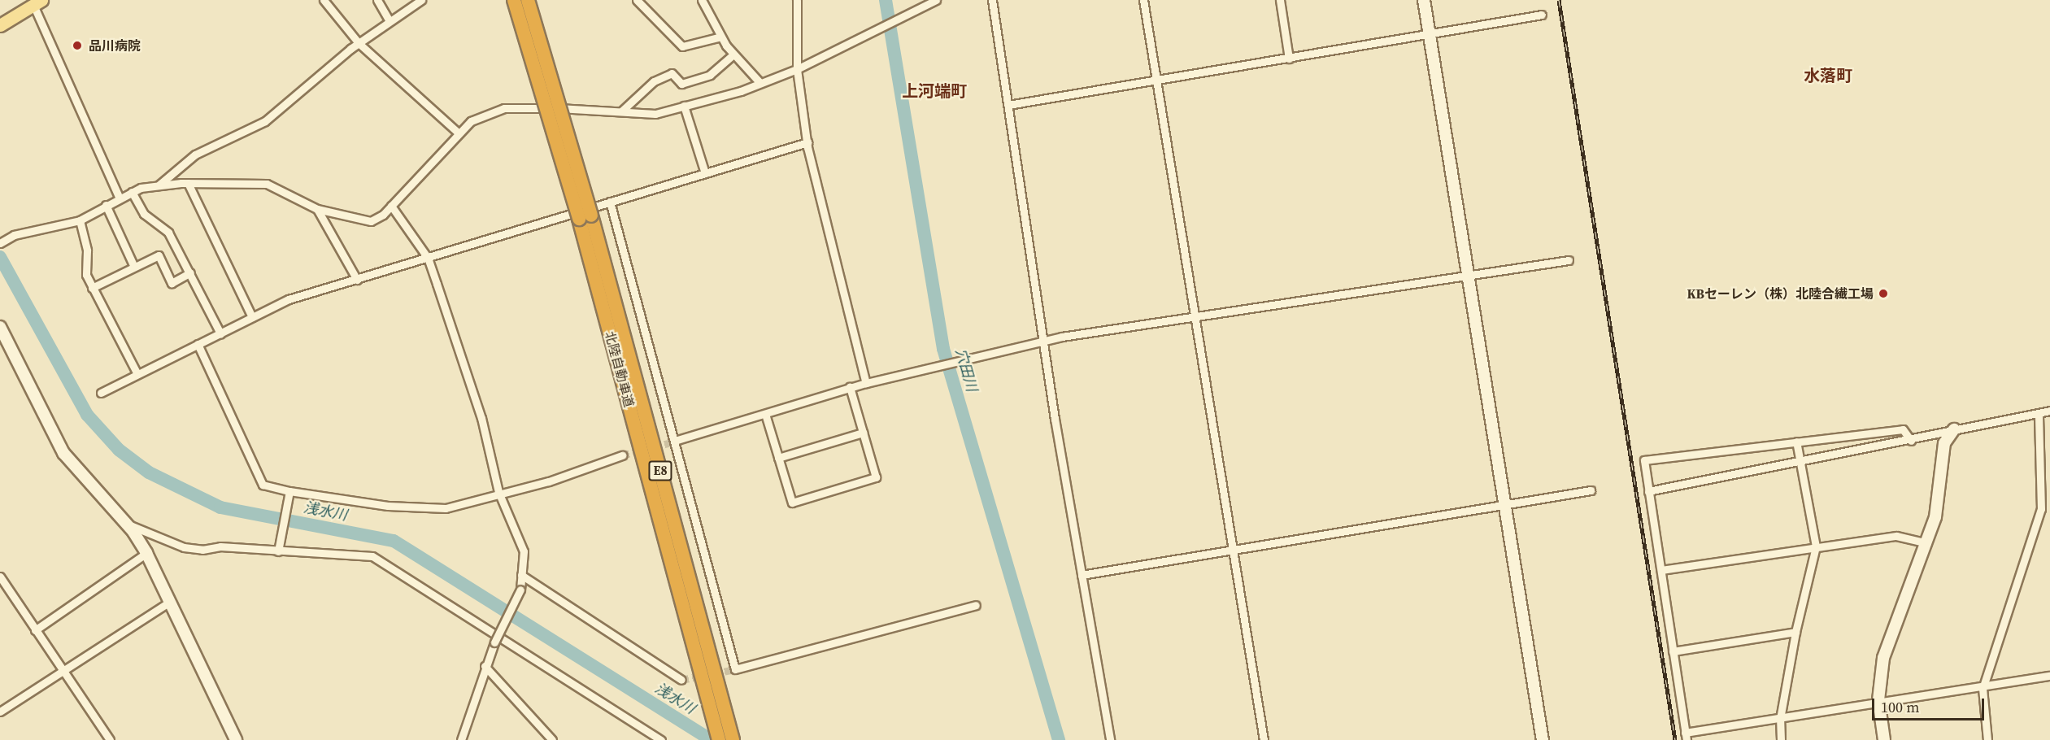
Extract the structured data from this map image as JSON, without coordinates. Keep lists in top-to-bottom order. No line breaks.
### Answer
{"streets":{"highway":["北陸自動車道","E8"]},"districts":["水落町","上河端町"],"water":["穴田川","浅水川"],"places":["品川病院","KBセーレン（株）北陸合繊工場"],"scale_bar":"100 m"}
